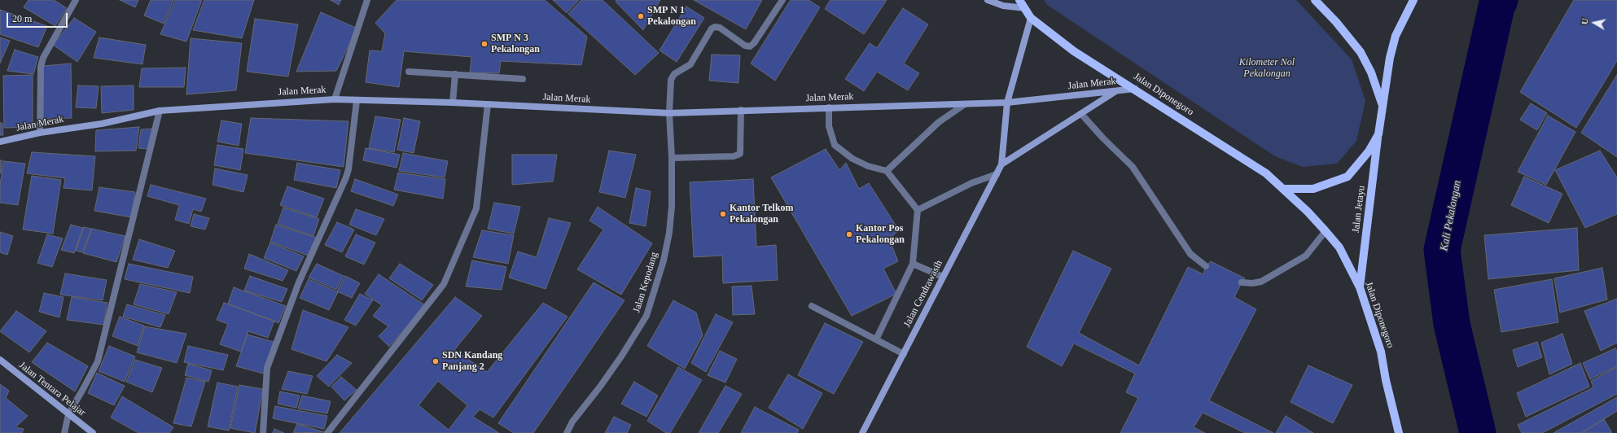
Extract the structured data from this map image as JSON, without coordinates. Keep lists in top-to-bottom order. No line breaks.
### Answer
{"streets":{"main road":["Jalan Diponegoro","Jalan Jetayu"],"street":["Jalan Merak","Jalan Kepodang","Jalan Cendrawasih","Jalan Tentara Pelajar"]},"crossings":[["Jalan Merak","Jalan Diponegoro"],["Jalan Merak","Jalan Kepodang"],["Jalan Merak","Jalan Cendrawasih"],["Jalan Diponegoro","Jalan Jetayu"],["Jalan Diponegoro","Jalan Cendrawasih"]],"water":["Kali Pekalongan"],"parks":["Kilometer Nol Pekalongan"],"places":["SMP N 1 Pekalongan","SMP N 3 Pekalongan","Kantor Telkom Pekalongan","Kantor Pos Pekalongan","SDN Kandang Panjang 2"],"scale_bar":"20 m","north":"left"}
